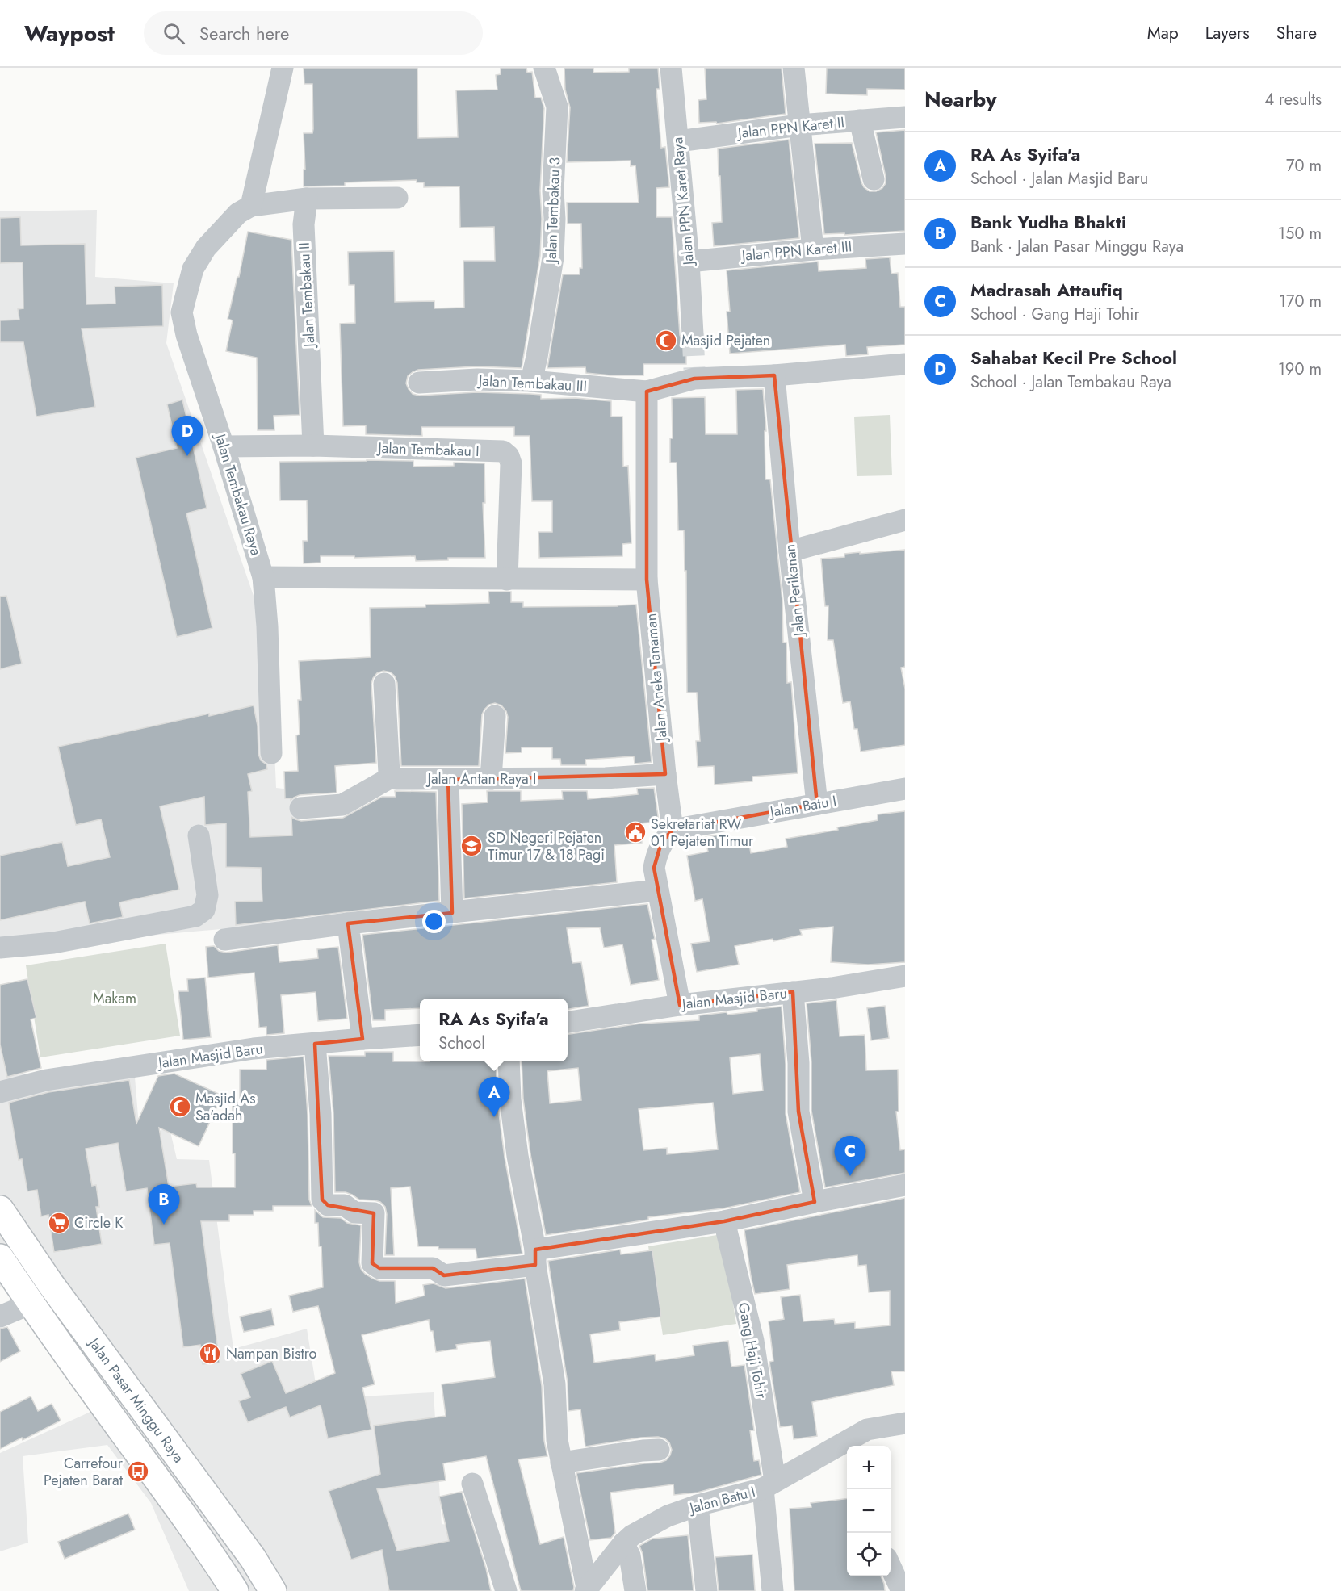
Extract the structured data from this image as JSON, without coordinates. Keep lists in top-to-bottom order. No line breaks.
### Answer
{"streets":{"main road":["Jalan Pasar Minggu Raya"],"street":["Jalan PPN Karet II","Jalan PPN Karet Raya","Jalan Tembakau 3","Jalan PPN Karet III","Jalan Tembakau II","Jalan Tembakau III","Jalan Tembakau I","Jalan Tembakau Raya","Jalan Perikanan","Jalan Aneka Tanaman","Jalan Antan Raya I","Jalan Batu I","Jalan Masjid Baru","Gang Haji Tohir"]},"crossings":[["Jalan PPN Karet II","Jalan PPN Karet Raya"],["Jalan PPN Karet Raya","Jalan PPN Karet III"],["Jalan Tembakau 3","Jalan Tembakau III"],["Jalan Tembakau II","Jalan Tembakau I"],["Jalan Tembakau III","Jalan Aneka Tanaman"],["Jalan Tembakau I","Jalan Tembakau Raya"],["Jalan Perikanan","Jalan Batu I"],["Jalan Aneka Tanaman","Jalan Antan Raya I"],["Jalan Aneka Tanaman","Jalan Batu I"],["Jalan Batu I","Gang Haji Tohir"]],"parks":["Makam"],"places":{"mosque":["Masjid Pejaten","Masjid As Sa'adah"],"public building":["Sekretariat RW 01 Pejaten Timur"],"school or university":["SD Negeri Pejaten Timur 17 & 18 Pagi"],"supermarket":["Circle K"],"restaurant":["Nampan Bistro"],"bus stop":["Carrefour Pejaten Barat"]},"page":{"header":"Waypost","search":"Search here","nav":["Map","Layers","Share"],"heading":["Nearby","4 results"],"list":[{"mark":"A","name":"RA As Syifa'a","note":"School · Jalan Masjid Baru","value":"70 m"},{"mark":"B","name":"Bank Yudha Bhakti","note":"Bank · Jalan Pasar Minggu Raya","value":"150 m"},{"mark":"C","name":"Madrasah Attaufiq","note":"School · Gang Haji Tohir","value":"170 m"},{"mark":"D","name":"Sahabat Kecil Pre School","note":"School · Jalan Tembakau Raya","value":"190 m"}],"pins":["D","A","C","B"],"popup":["RA As Syifa'a","School"],"map_buttons":["+","−"]}}
